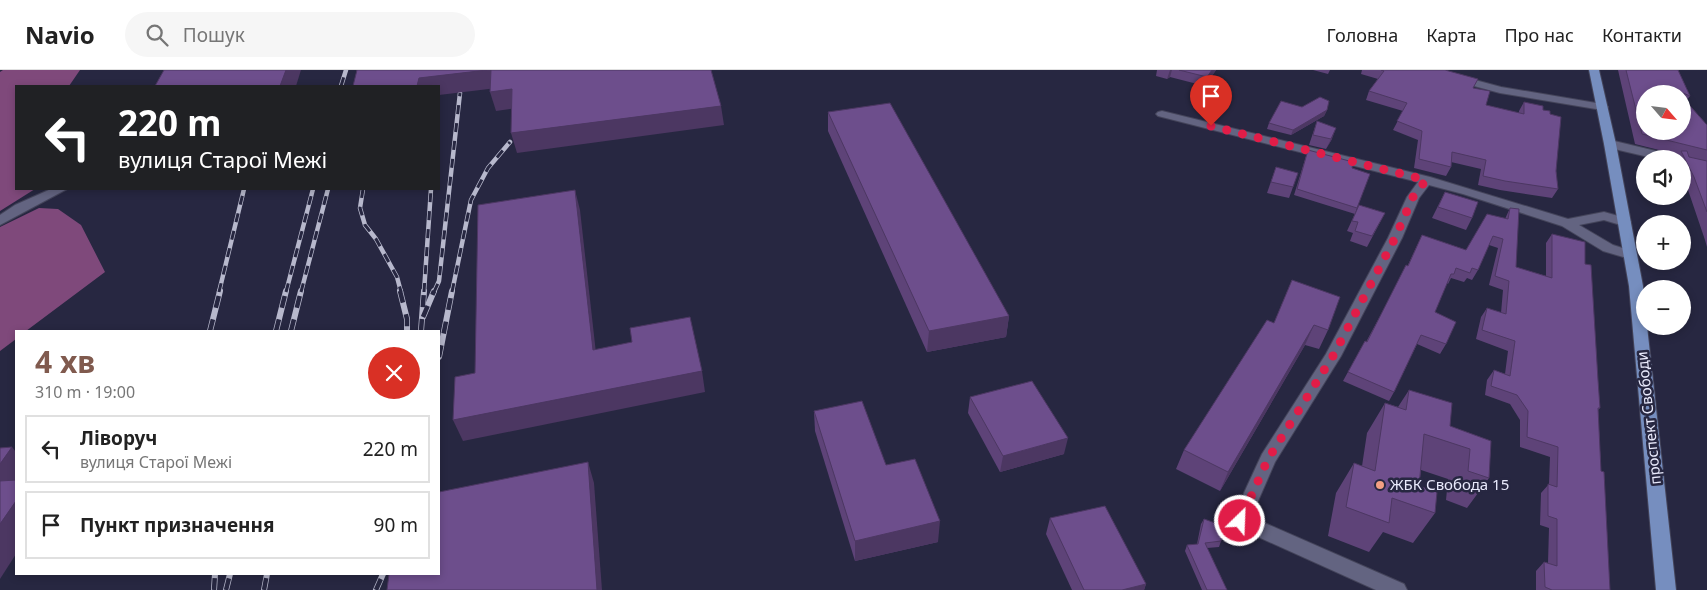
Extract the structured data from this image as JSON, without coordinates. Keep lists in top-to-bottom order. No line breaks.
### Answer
{"streets":{"main road":["проспект Свободи"]},"places":["ЖБК Свобода 15"],"north":"bottom right","page":{"header":"Navio","search":"Пошук","nav":["Головна","Карта","Про нас","Контакти"],"map_buttons":["+","−"],"turn":["220 m","вулиця Старої Межі"],"heading":["4 хв","310 m · 19:00"],"list":[{"name":"Ліворуч","note":"вулиця Старої Межі","value":"220 m"},{"name":"Пункт призначення","value":"90 m"}]}}
